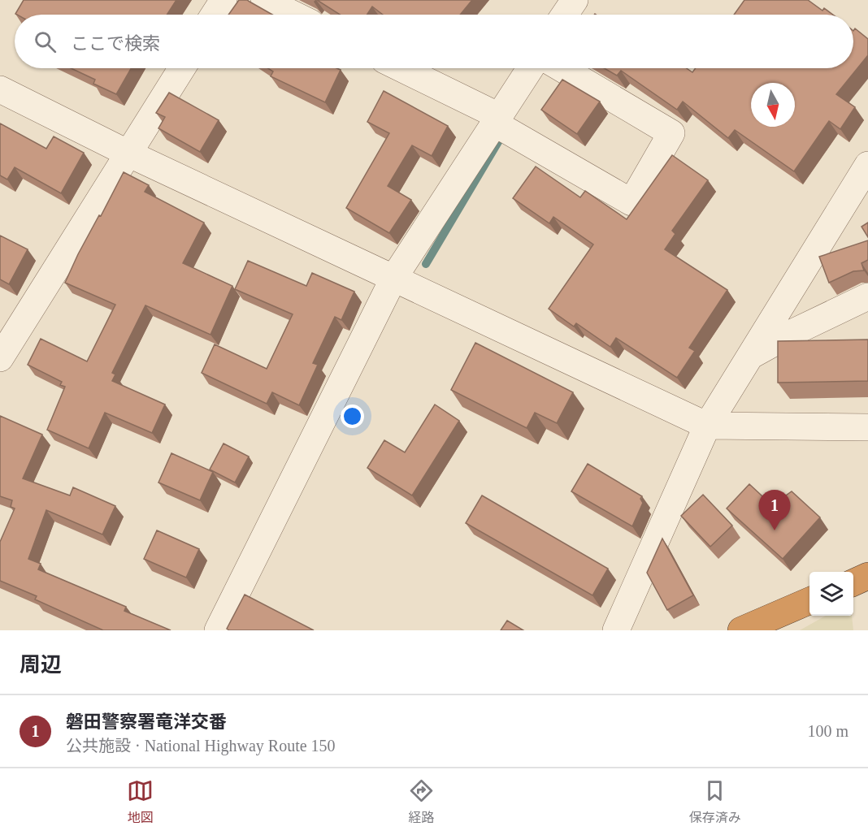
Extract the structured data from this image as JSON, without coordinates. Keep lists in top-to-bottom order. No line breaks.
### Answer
{"north":"bottom","page":{"search":"ここで検索","pins":"1","heading":"周辺","list":[{"mark":"1","name":"磐田警察署竜洋交番","note":"公共施設 · National Highway Route 150","value":"100 m"}],"nav":["地図","経路","保存済み"]}}
